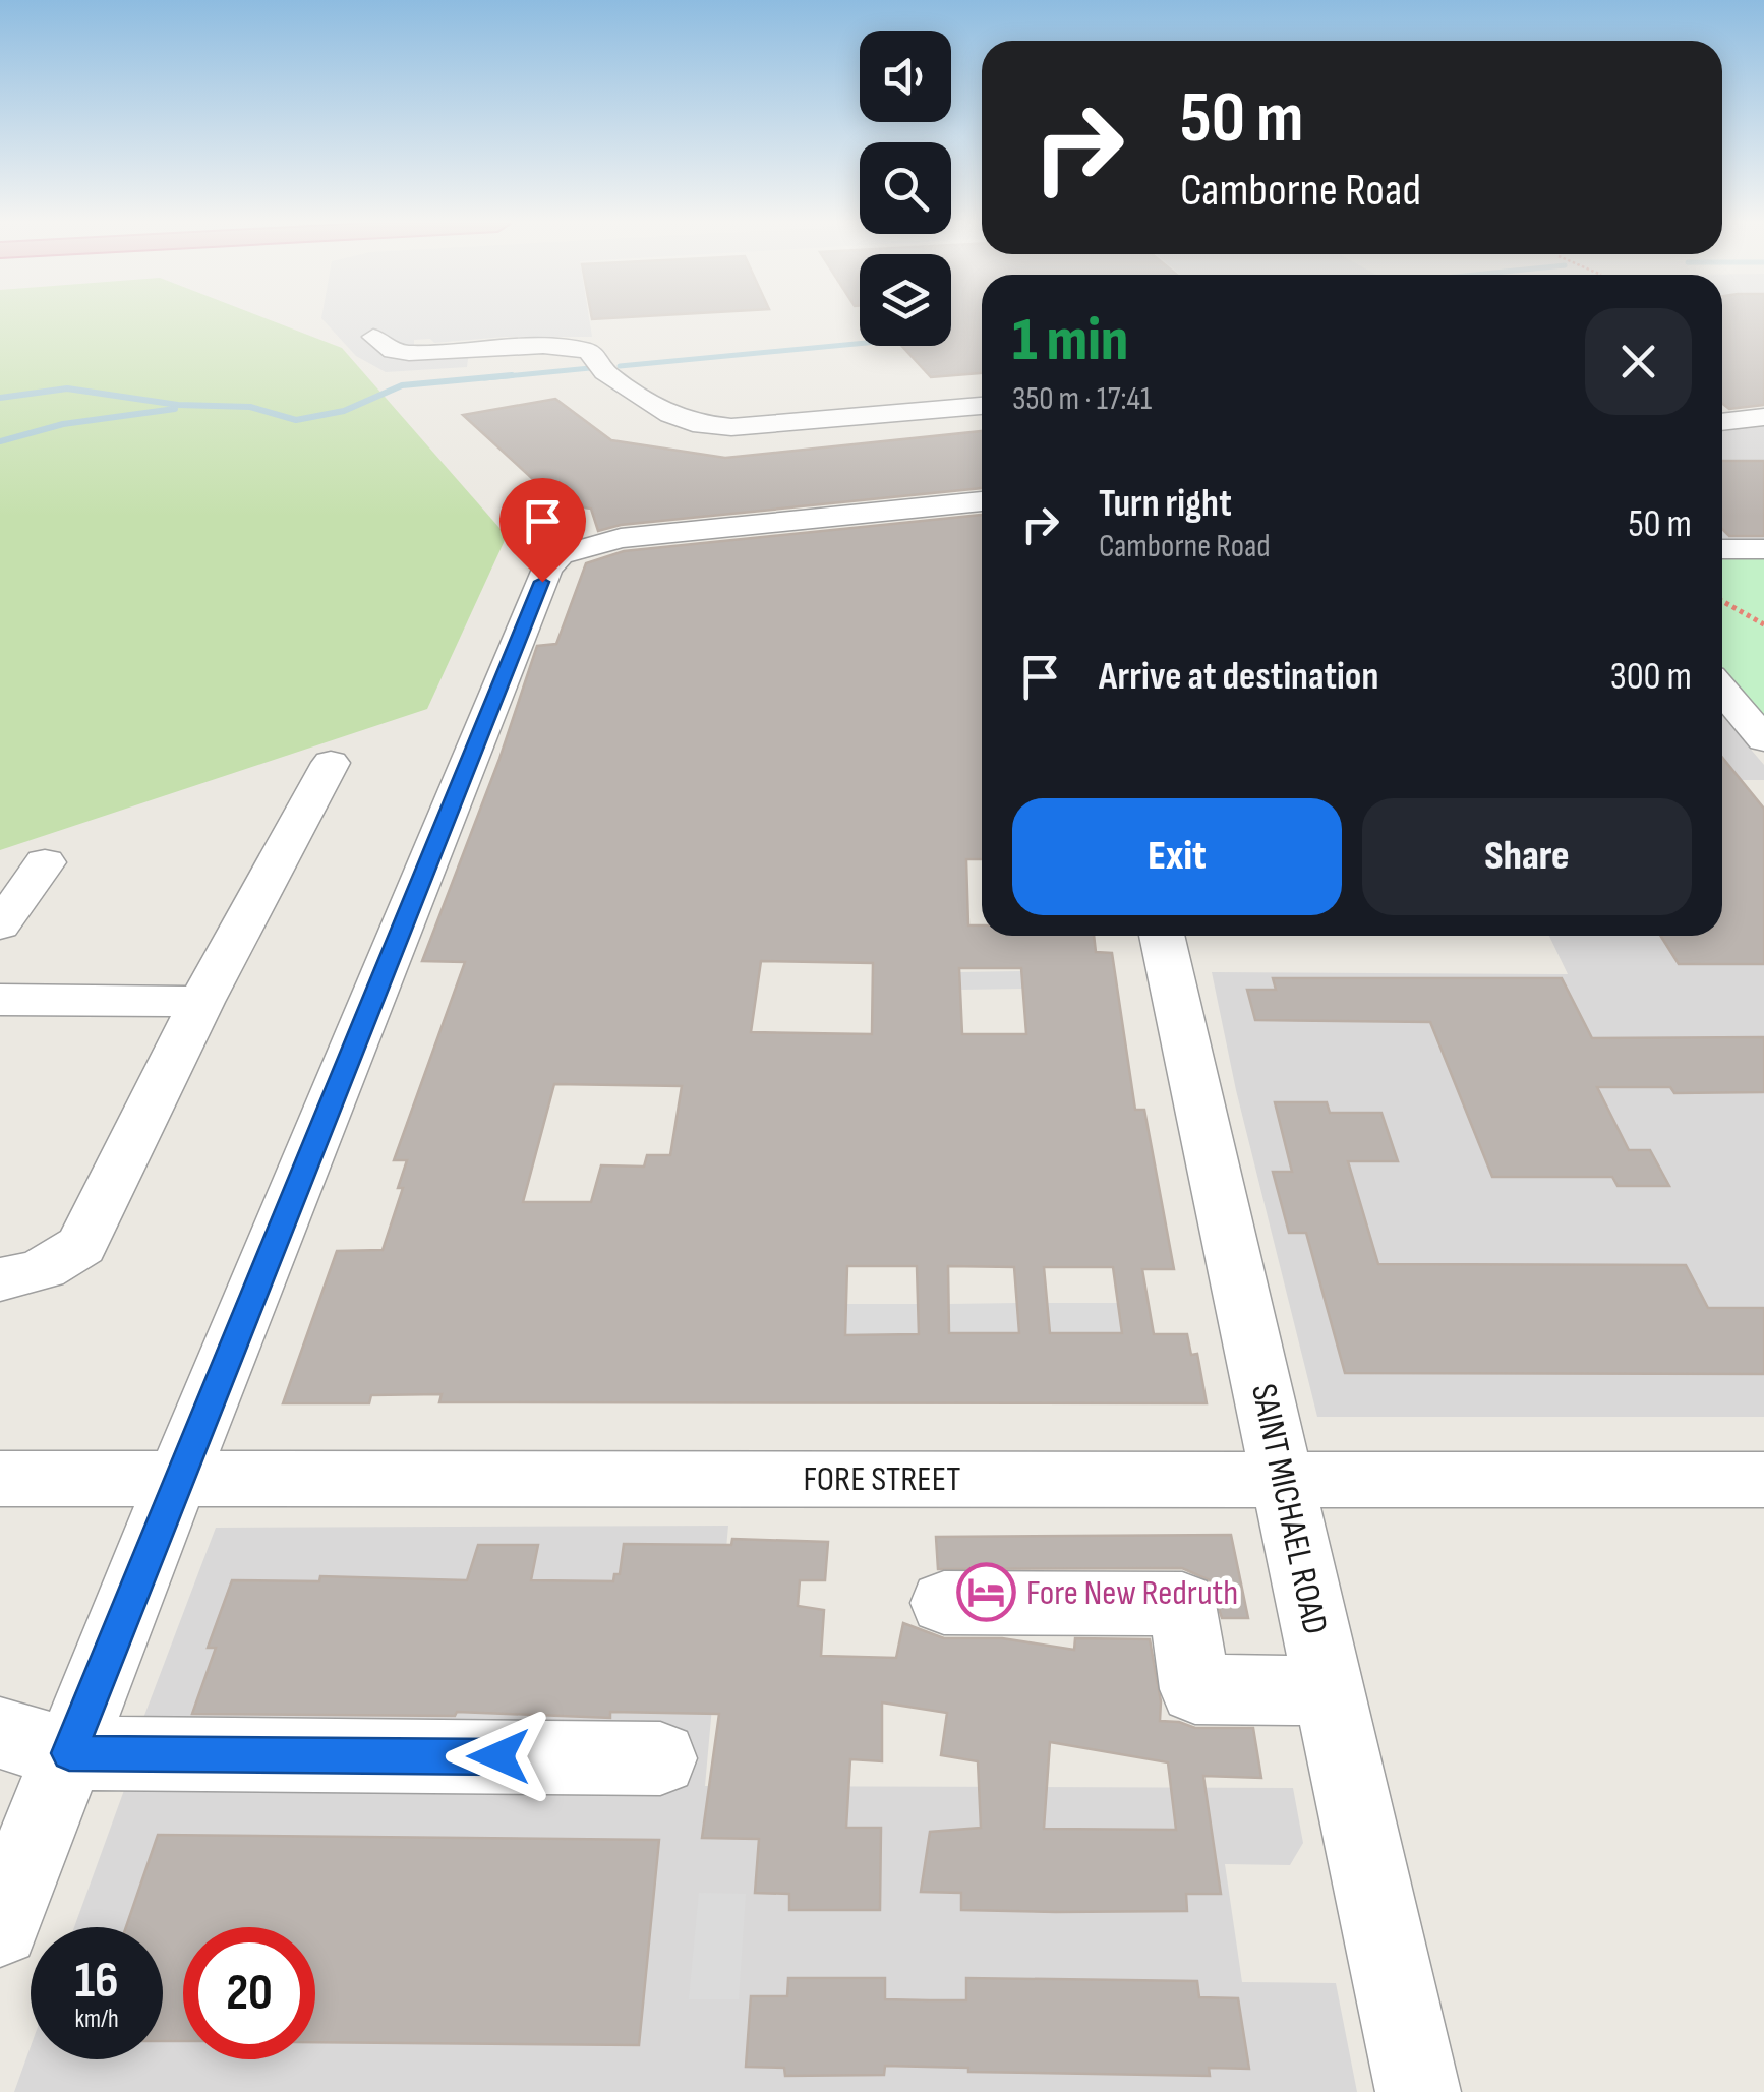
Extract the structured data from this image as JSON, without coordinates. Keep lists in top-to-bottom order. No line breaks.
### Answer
{"streets":{"street":["FORE STREET","SAINT MICHAEL ROAD"]},"crossings":[["FORE STREET","SAINT MICHAEL ROAD"]],"places":{"hotel":["Fore New Redruth"]},"page":{"turn":["50 m","Camborne Road"],"heading":["1 min","350 m · 17:41"],"list":[{"name":"Turn right","note":"Camborne Road","value":"50 m"},{"name":"Arrive at destination","value":"300 m"}],"buttons":["Exit","Share"],"speed":"16 km/h","limit":"20"}}
